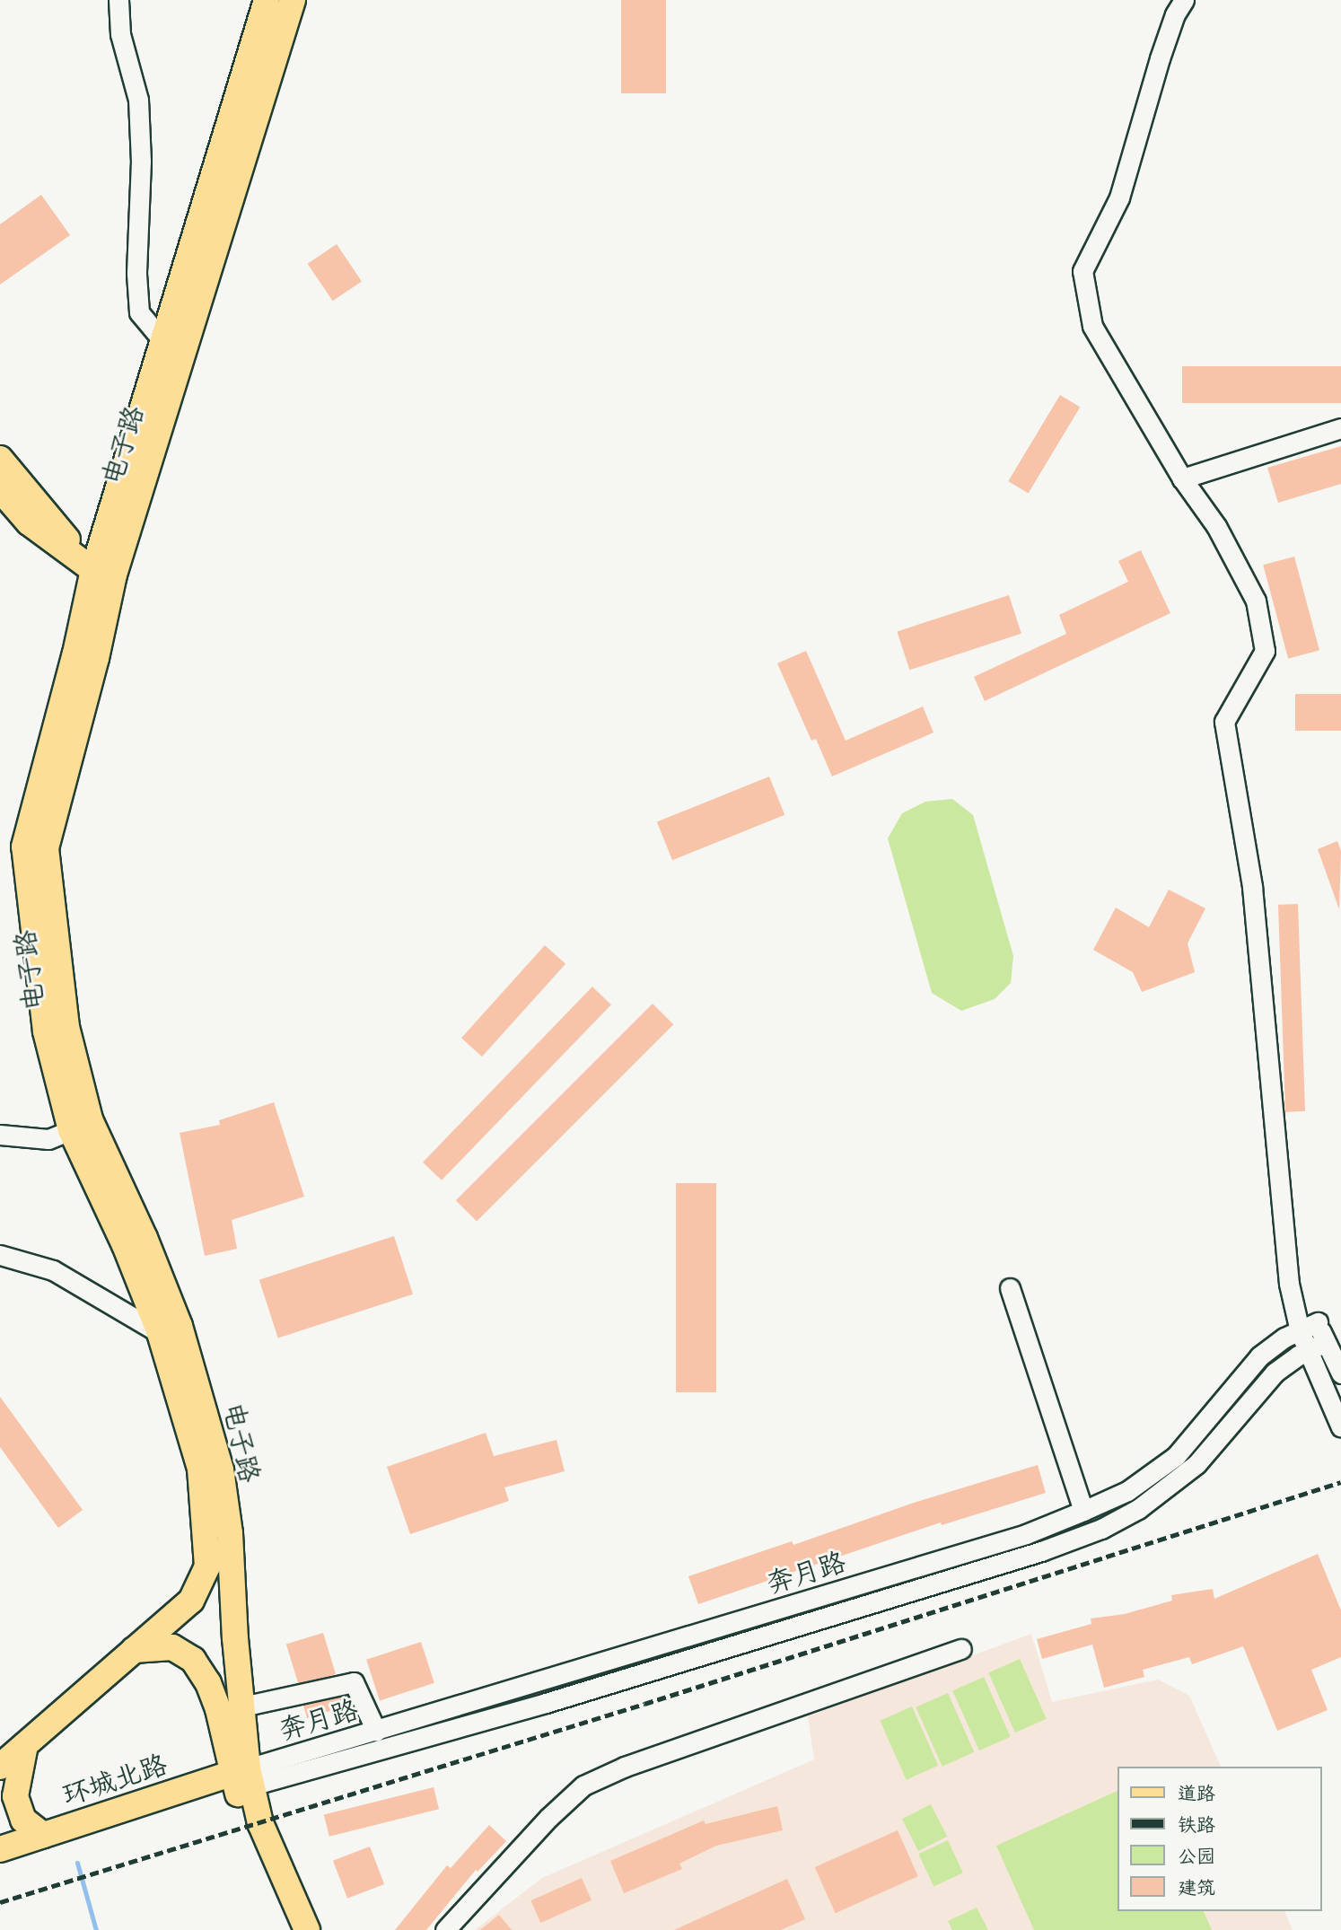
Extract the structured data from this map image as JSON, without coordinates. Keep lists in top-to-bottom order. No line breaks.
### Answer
{"streets":{"main road":["电子路","环城北路"],"street":["奔月路"]},"crossings":[["奔月路","环城北路"]],"legend":["道路","铁路","公园","建筑"]}
